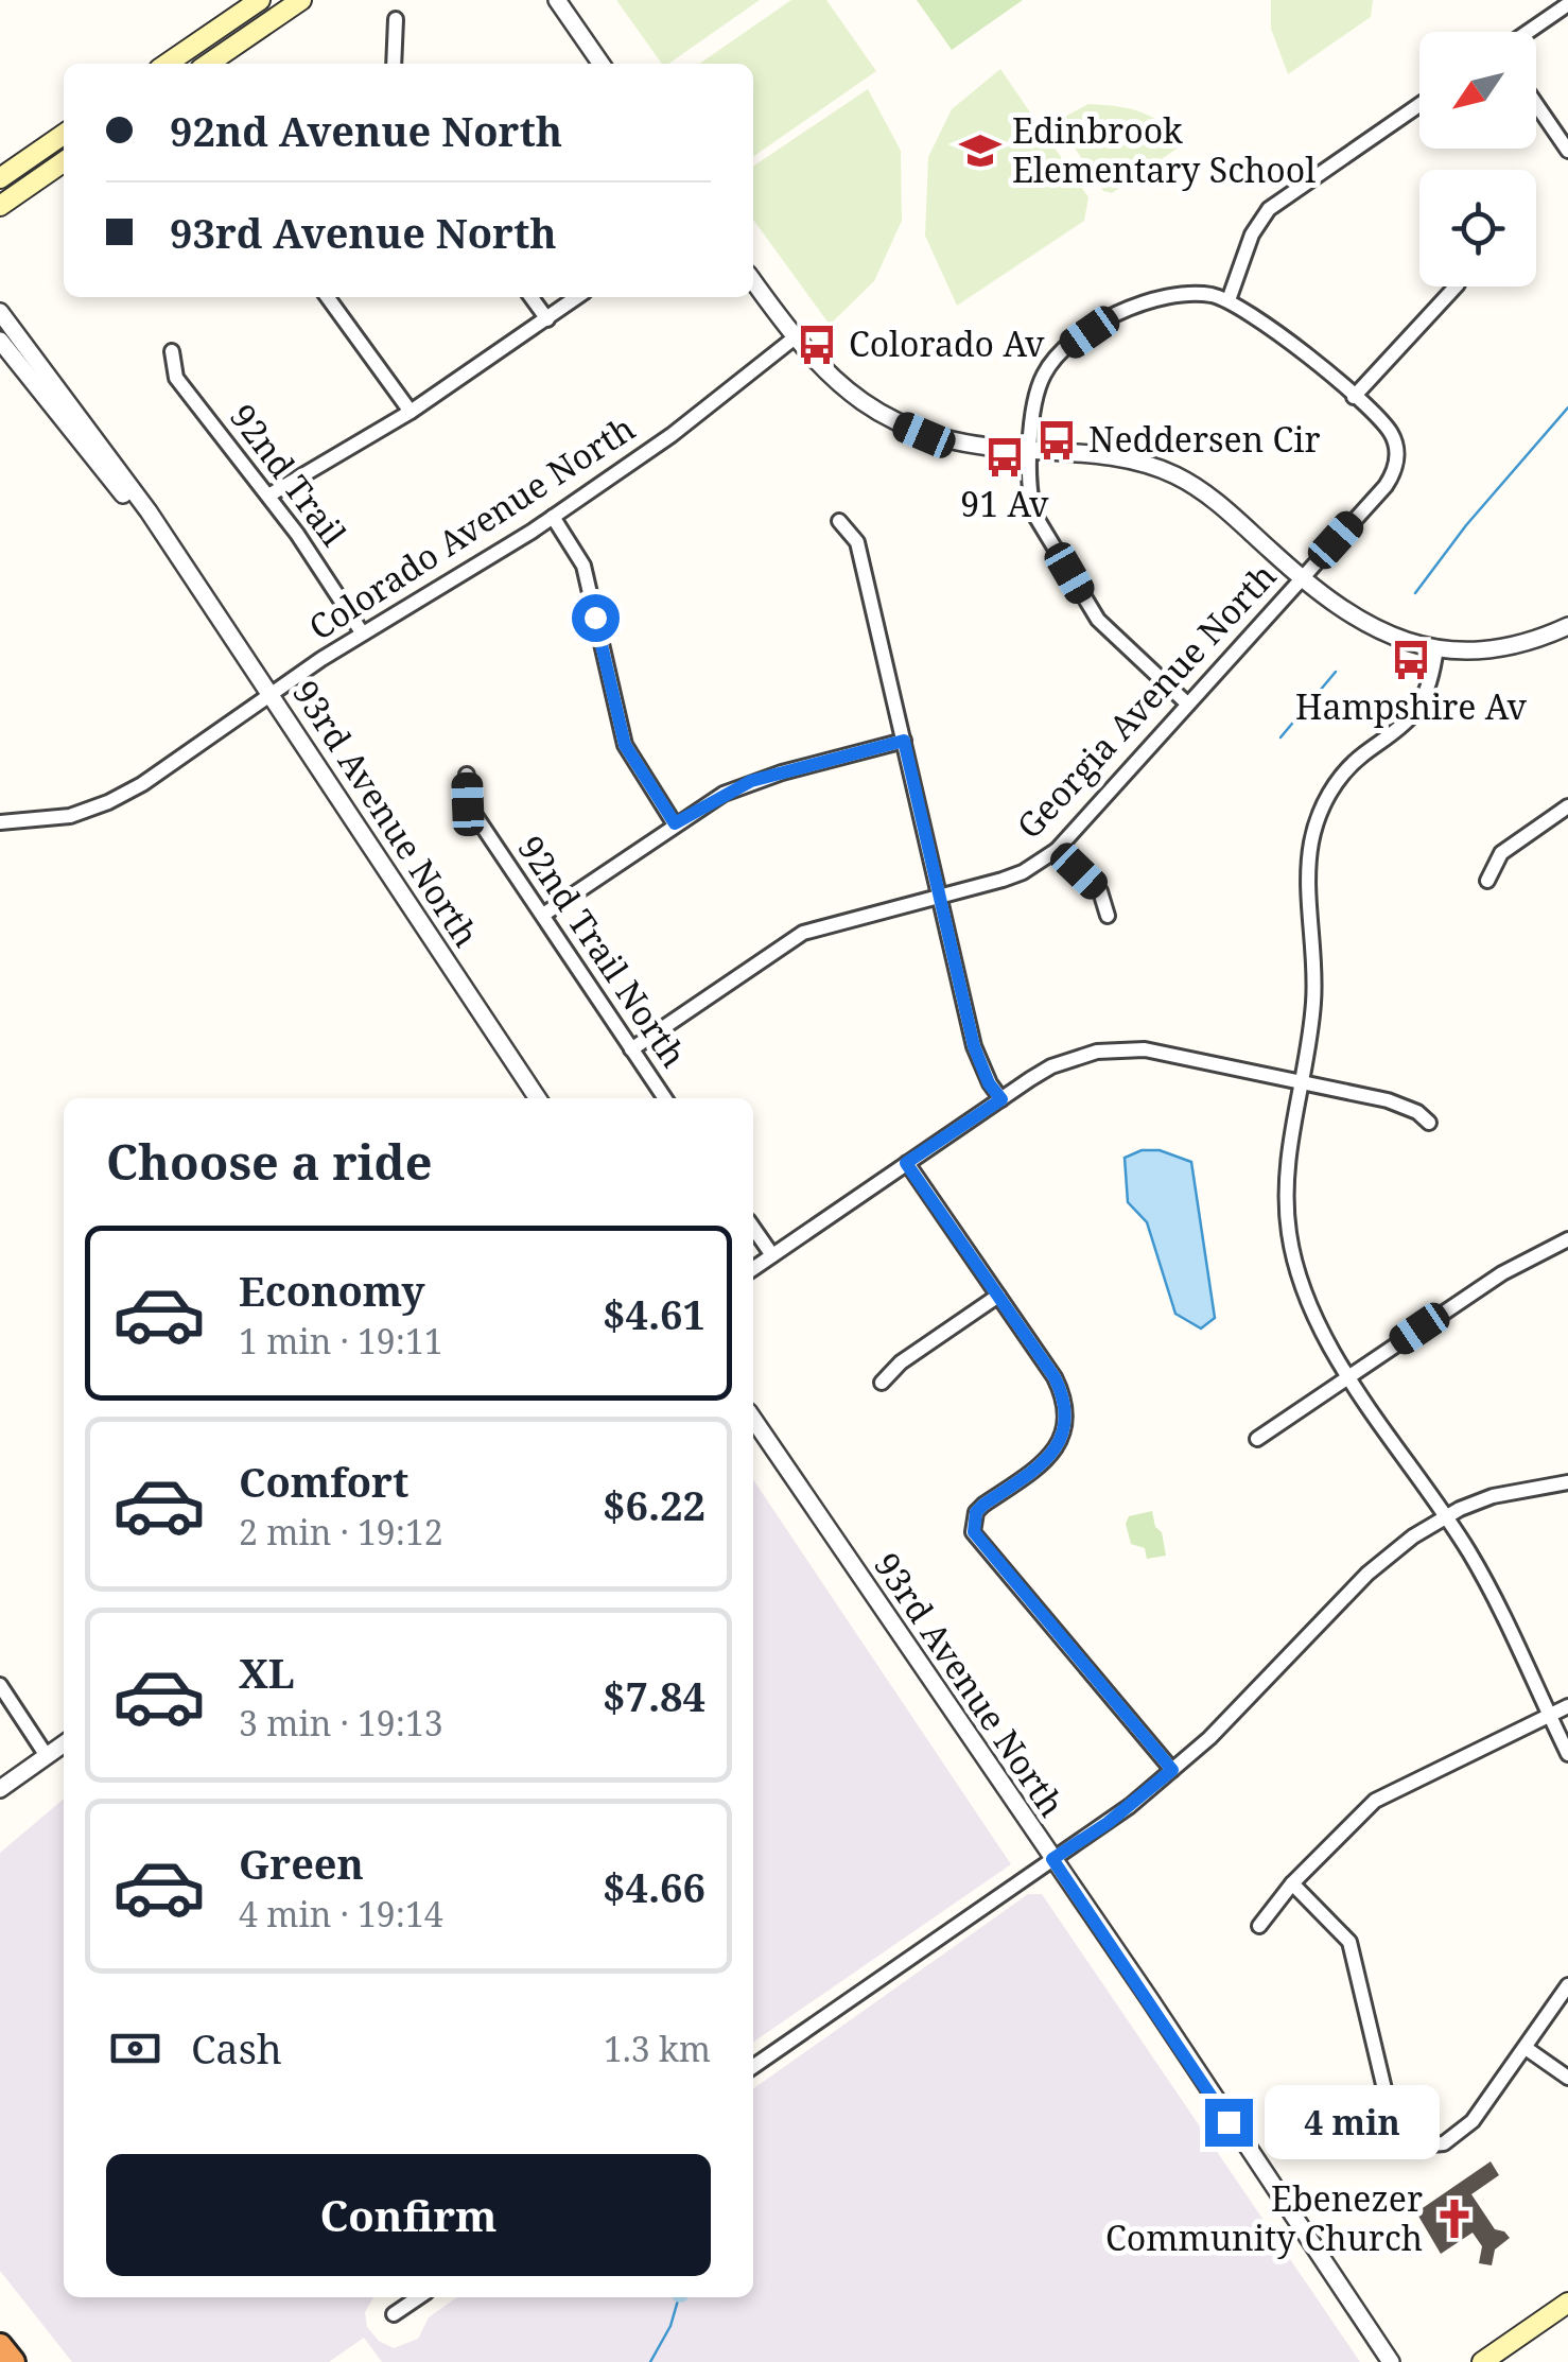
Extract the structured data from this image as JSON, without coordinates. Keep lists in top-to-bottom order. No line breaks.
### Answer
{"streets":{"street":["92nd Trail","Colorado Avenue North","Georgia Avenue North","93rd Avenue North","92nd Trail North"]},"crossings":[["92nd Trail","Colorado Avenue North"],["Colorado Avenue North","93rd Avenue North"],["Georgia Avenue North","92nd Trail North"]],"places":{"school or university":["Edinbrook Elementary School"],"bus stop":["Colorado Av","Neddersen Cir","91 Av","Hampshire Av"],"church":["Ebenezer Community Church"]},"north":"bottom left","page":{"banner":["92nd Avenue North","93rd Avenue North"],"heading":"Choose a ride","list":[{"name":"Economy","note":"1 min · 19:11","value":"$4.61"},{"name":"Comfort","note":"2 min · 19:12","value":"$6.22"},{"name":"XL","note":"3 min · 19:13","value":"$7.84"},{"name":"Green","note":"4 min · 19:14","value":"$4.66"}],"pay":["Cash","1.3 km"],"bubble":"4 min","buttons":"Confirm"}}
